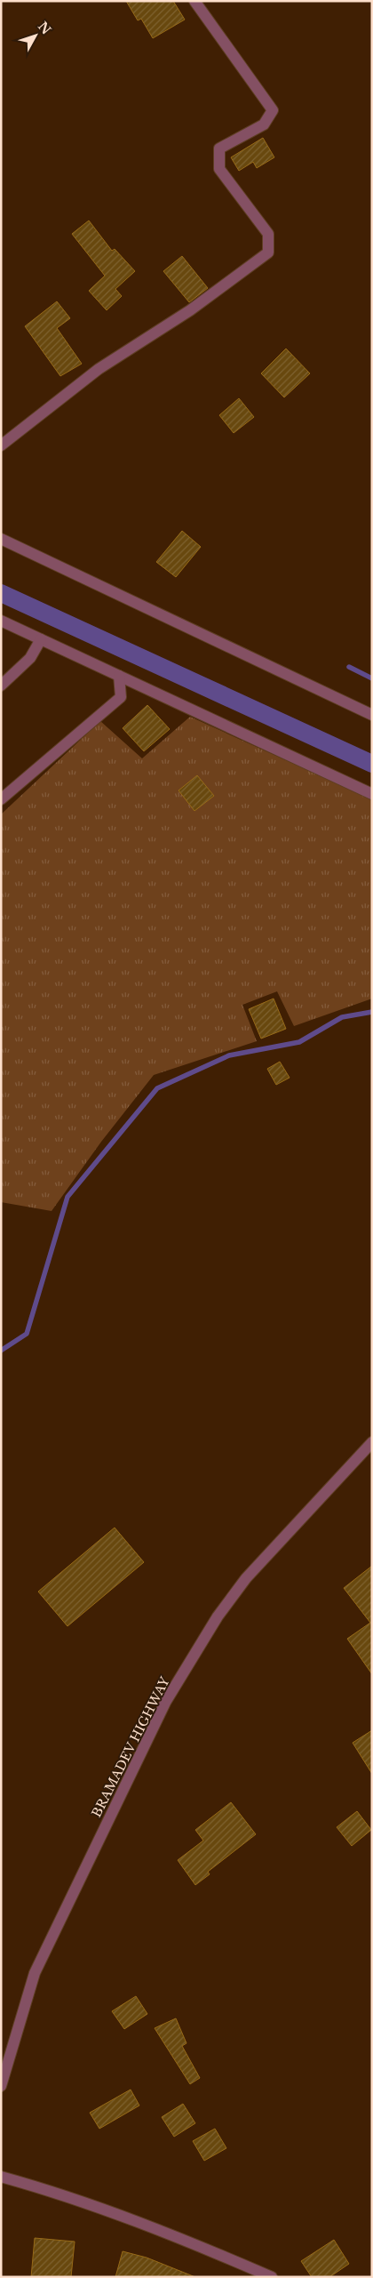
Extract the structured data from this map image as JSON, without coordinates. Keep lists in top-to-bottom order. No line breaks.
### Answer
{"streets":{"street":["BRAMADEV HIGHWAY"]},"north":"top right"}
